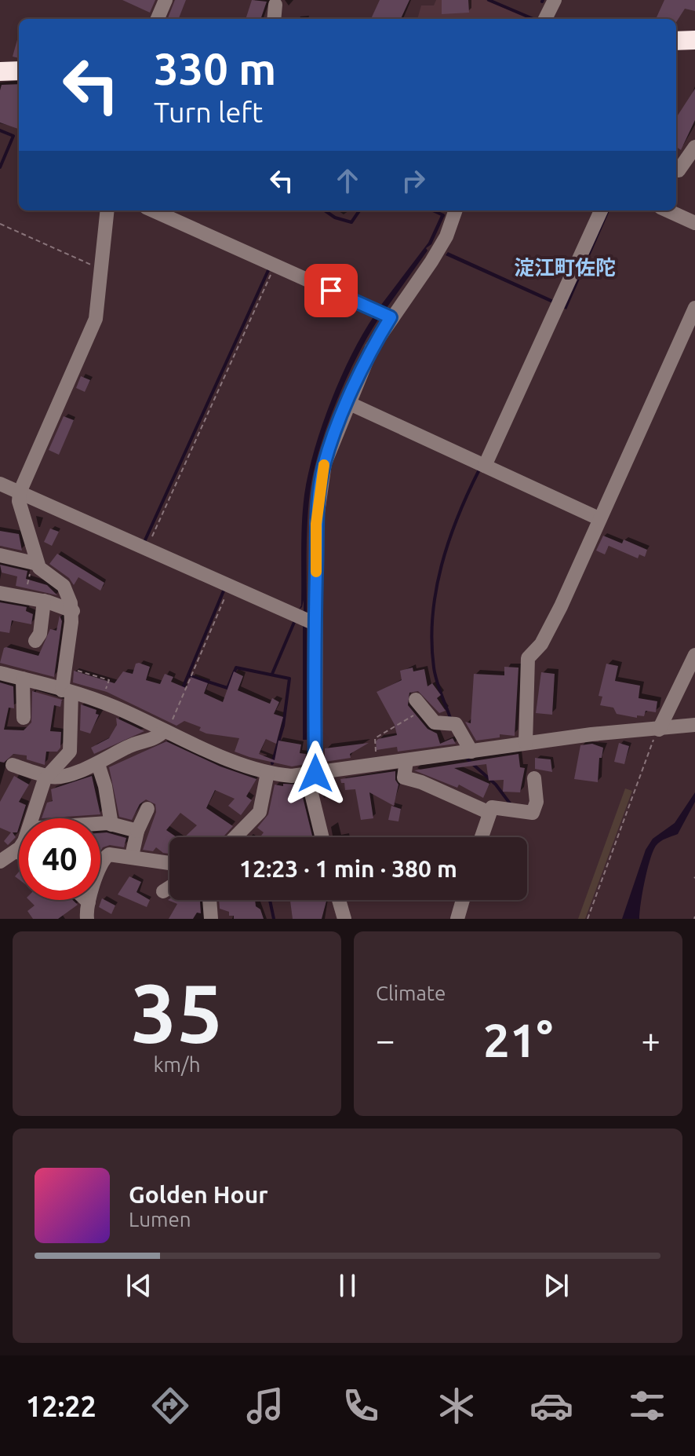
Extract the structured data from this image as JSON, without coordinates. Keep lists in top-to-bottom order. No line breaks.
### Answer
{"districts":["淀江町佐陀"],"page":{"turn":["330 m","Turn left"],"limit":"40","trip":"12:23 · 1 min · 380 m","tile":[["35","km/h"],"Climate"],"heat":["−","21°","+"],"song":["Golden Hour","Lumen"],"tabs":"12:22"}}
